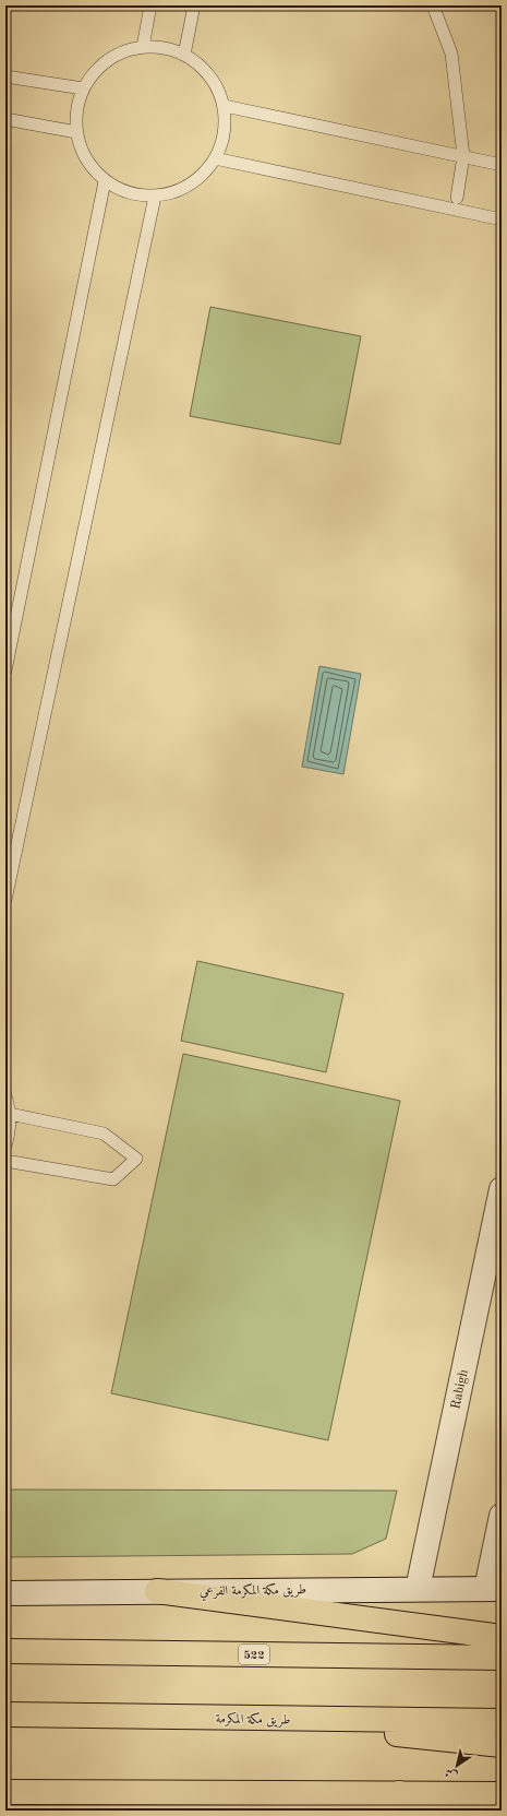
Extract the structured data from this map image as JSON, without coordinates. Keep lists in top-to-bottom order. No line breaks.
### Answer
{"streets":{"main road":["522","طريق مكة المكرمة"],"street":["Rabigh","طريق مكة المكرمة الفرعي"]},"crossings":[["Rabigh","طريق مكة المكرمة الفرعي"]],"north":"bottom left"}
